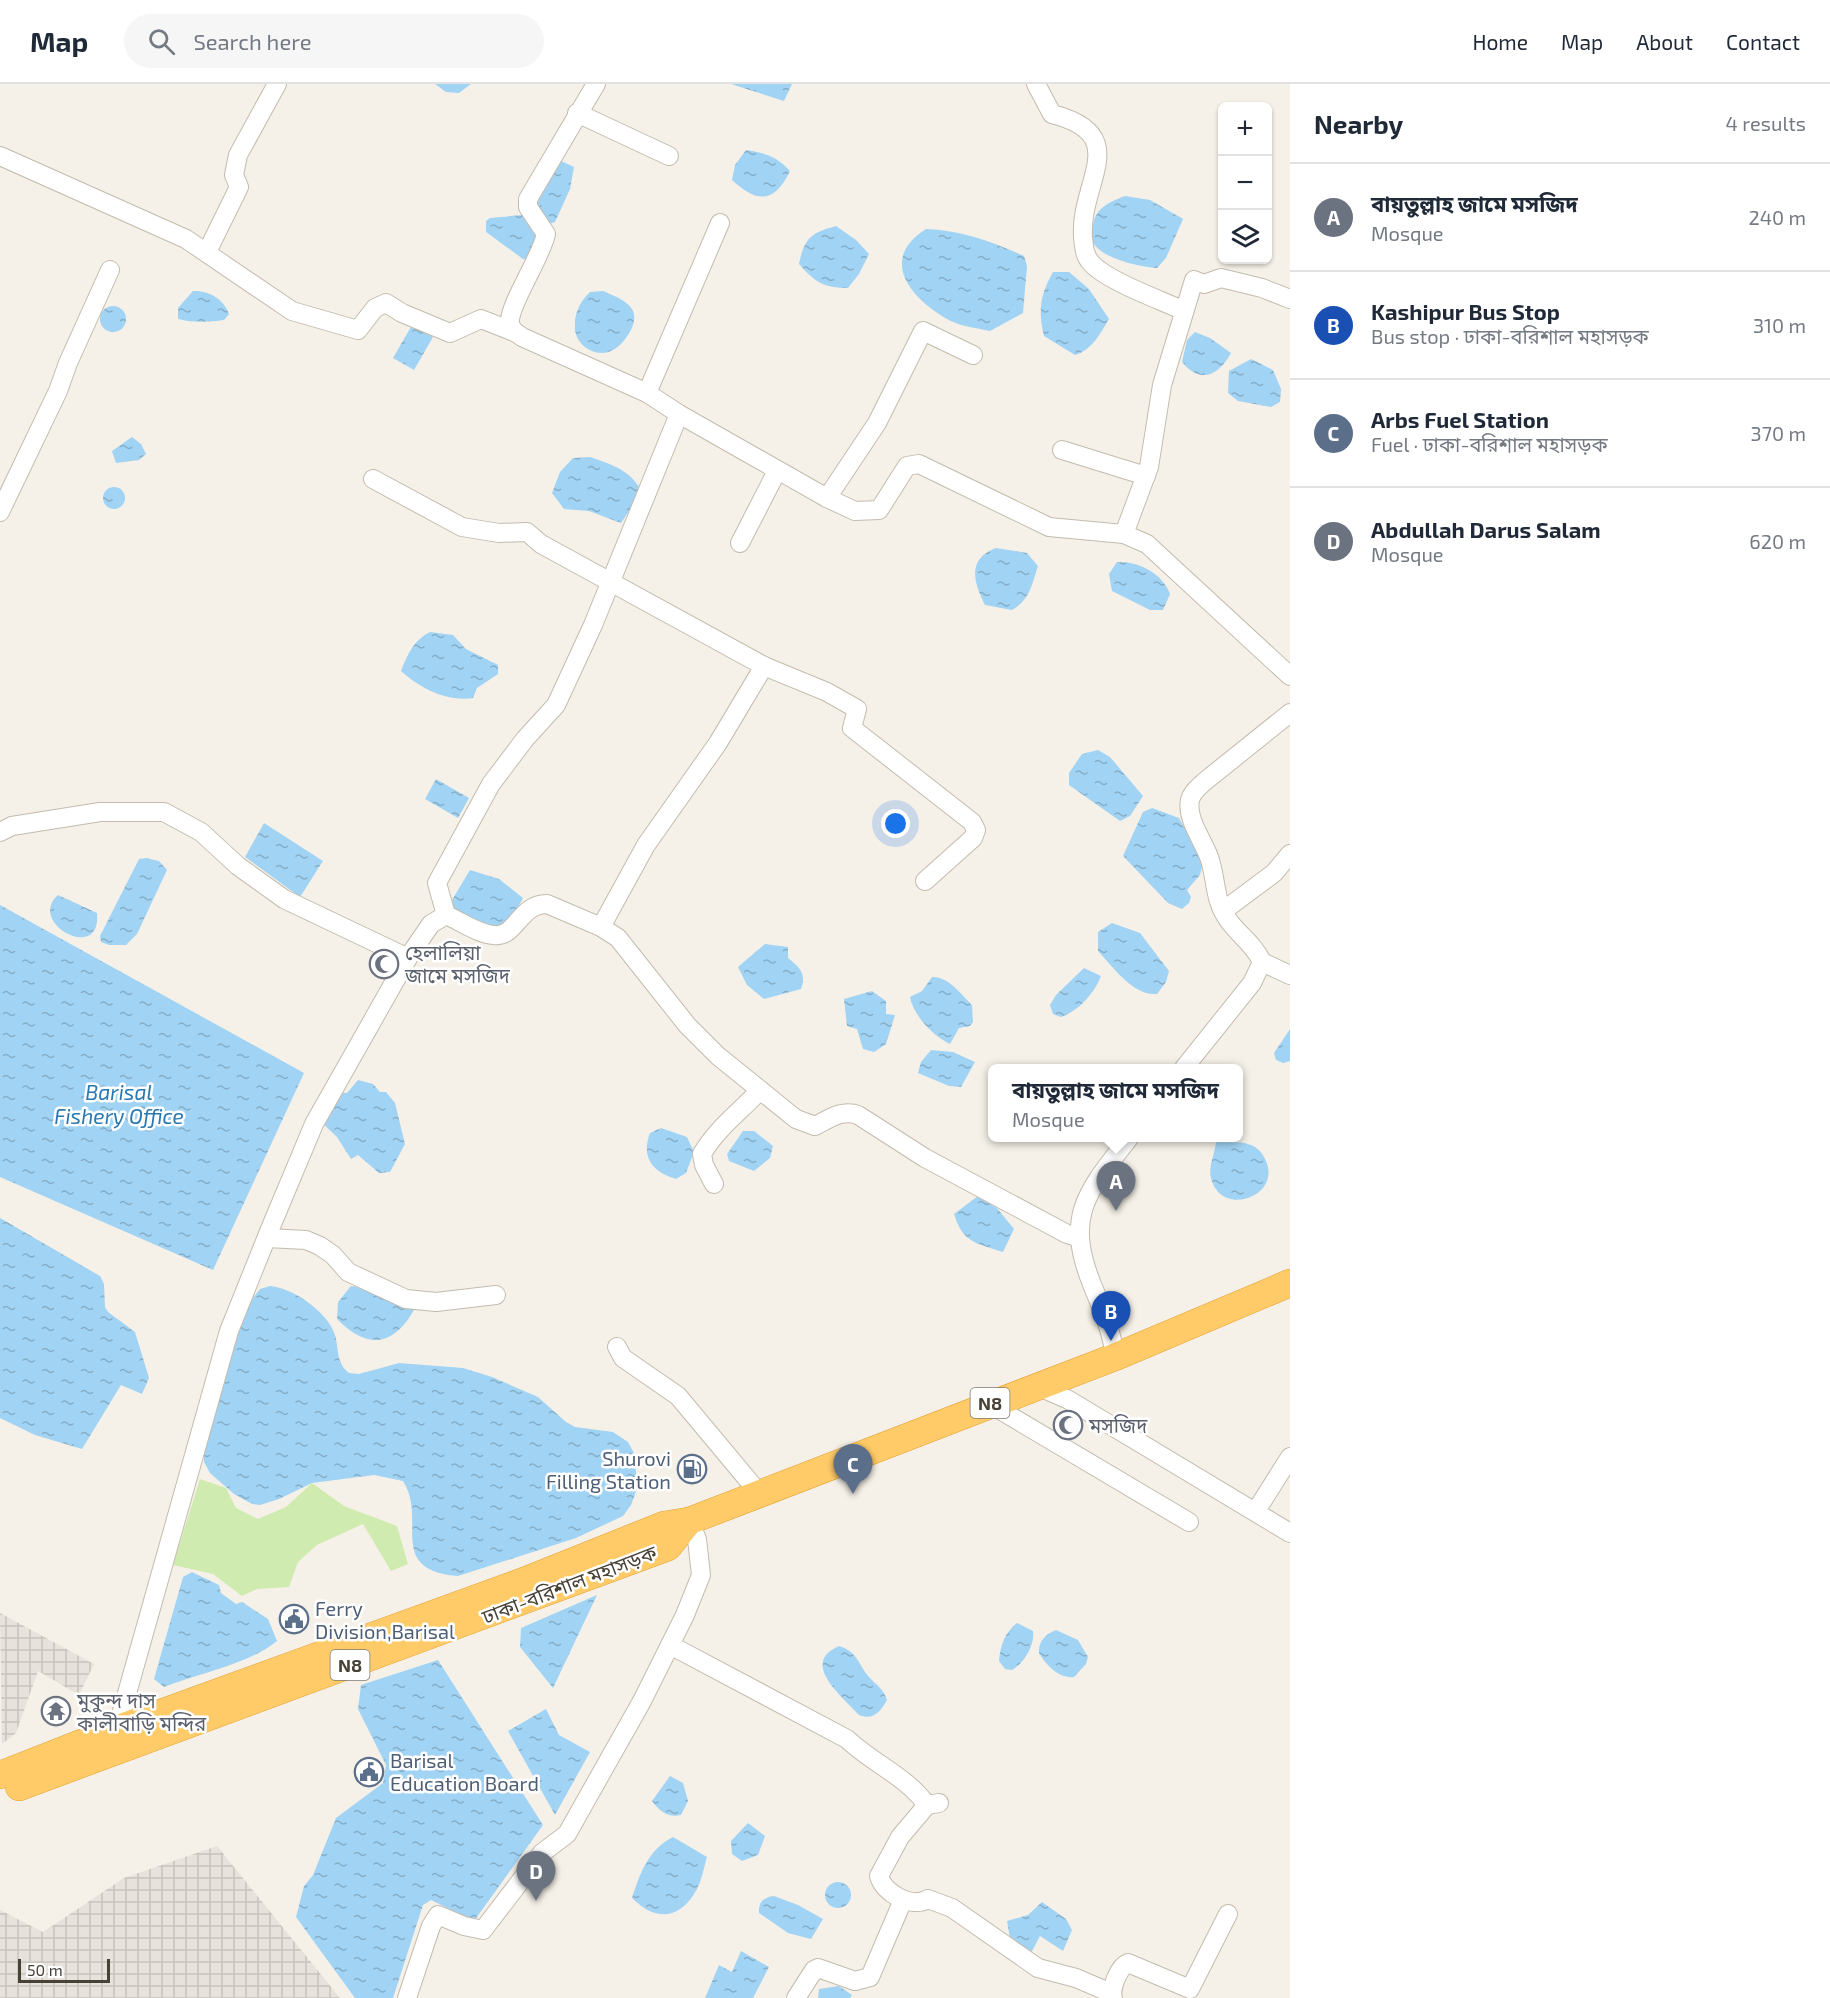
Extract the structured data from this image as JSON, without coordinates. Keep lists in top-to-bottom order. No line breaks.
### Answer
{"streets":{"highway":["N8","ঢাকা-বরিশাল মহাসড়ক"]},"water":["Barisal Fishery Office"],"places":{"mosque":["হেলালিয়া জামে মসজিদ","মসজিদ"],"fuel station":["Shurovi Filling Station"],"public building":["Ferry Division,Barisal","Barisal Education Board"],"temple":["মুকুন্দ দাস কালীবাড়ি মন্দির"]},"scale_bar":"50 m","page":{"header":"Map","search":"Search here","nav":["Home","Map","About","Contact"],"heading":["Nearby","4 results"],"map_buttons":["+","−"],"list":[{"mark":"A","name":"বায়তুল্লাহ জামে মসজিদ","note":"Mosque","value":"240 m"},{"mark":"B","name":"Kashipur Bus Stop","note":"Bus stop · ঢাকা-বরিশাল মহাসড়ক","value":"310 m"},{"mark":"C","name":"Arbs Fuel Station","note":"Fuel · ঢাকা-বরিশাল মহাসড়ক","value":"370 m"},{"mark":"D","name":"Abdullah Darus Salam","note":"Mosque","value":"620 m"}],"popup":["বায়তুল্লাহ জামে মসজিদ","Mosque"],"pins":["A","B","C","D"],"scale":"50 m"}}
